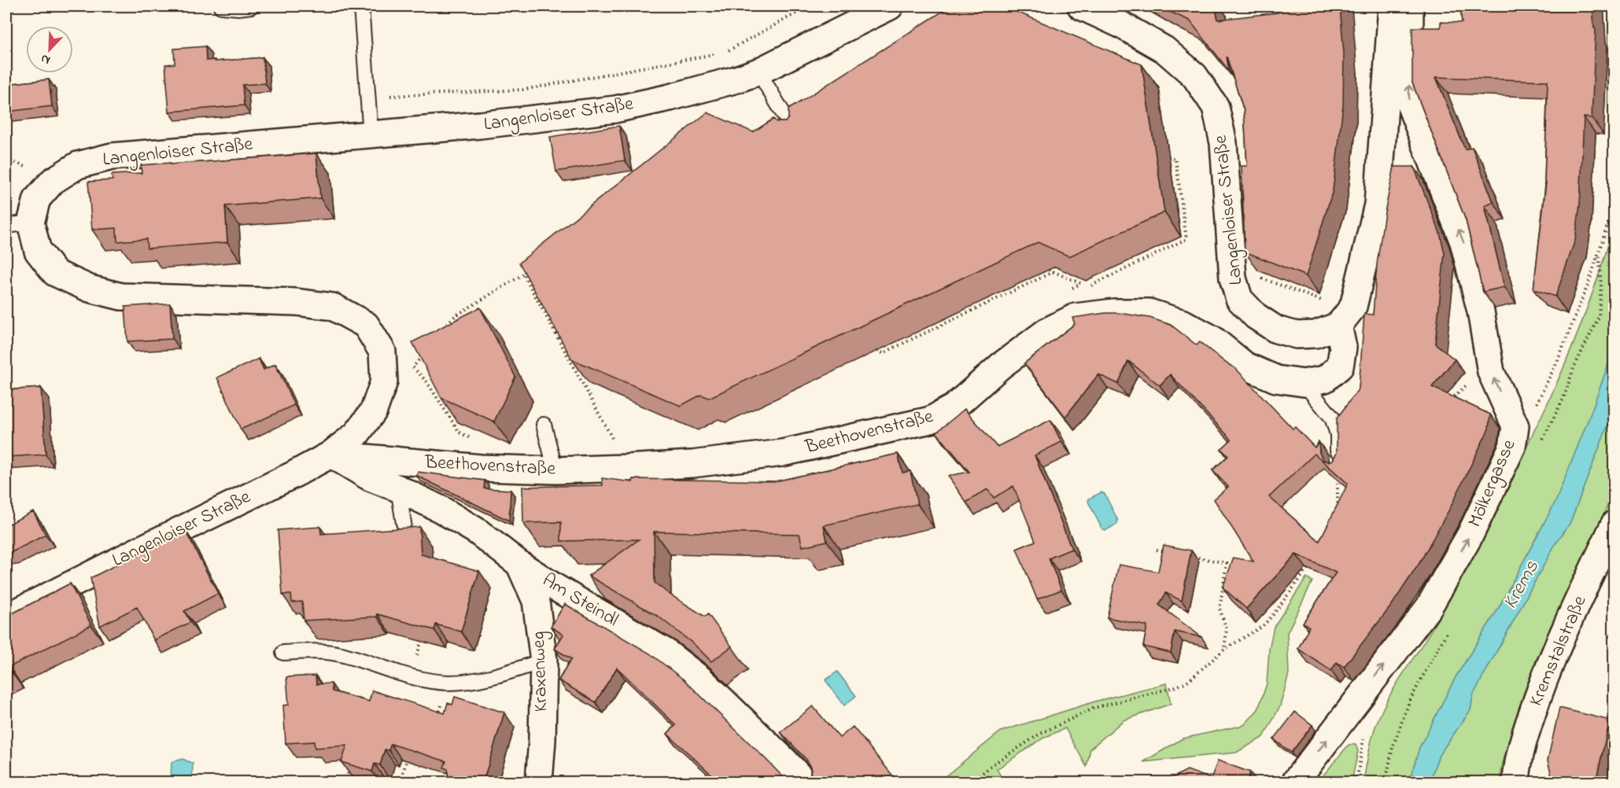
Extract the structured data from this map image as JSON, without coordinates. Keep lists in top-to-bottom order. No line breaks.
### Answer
{"streets":{"street":["Langenloiser Straße","Beethovenstraße","Mölkergasse","Am Steindl","Kremstalstraße","Kraxenweg"]},"crossings":[["Langenloiser Straße","Beethovenstraße"],["Langenloiser Straße","Am Steindl"],["Beethovenstraße","Am Steindl"],["Am Steindl","Kraxenweg"]],"water":["Krems"],"north":"bottom left"}
